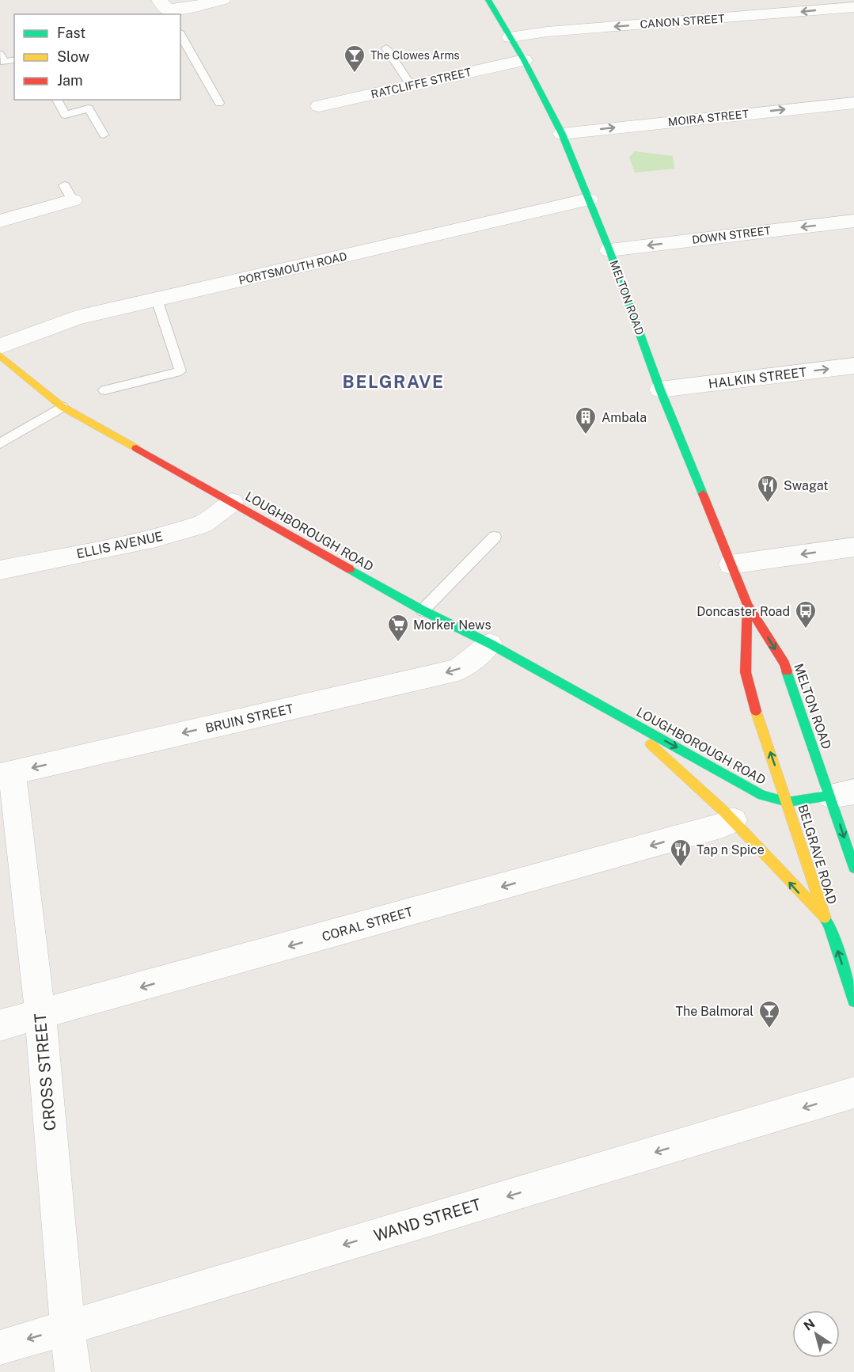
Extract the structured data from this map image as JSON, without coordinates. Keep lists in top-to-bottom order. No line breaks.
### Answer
{"streets":{"main road":["MELTON ROAD","LOUGHBOROUGH ROAD","BELGRAVE ROAD"],"street":["CANON STREET","RATCLIFFE STREET","MOIRA STREET","DOWN STREET","PORTSMOUTH ROAD","HALKIN STREET","ELLIS AVENUE","BRUIN STREET","CORAL STREET","CROSS STREET","WAND STREET"]},"crossings":[["CANON STREET","MELTON ROAD"],["RATCLIFFE STREET","MELTON ROAD"],["MOIRA STREET","MELTON ROAD"],["DOWN STREET","MELTON ROAD"],["PORTSMOUTH ROAD","MELTON ROAD"],["MELTON ROAD","HALKIN STREET"],["MELTON ROAD","LOUGHBOROUGH ROAD"],["MELTON ROAD","BELGRAVE ROAD"],["LOUGHBOROUGH ROAD","ELLIS AVENUE"],["LOUGHBOROUGH ROAD","BRUIN STREET"],["LOUGHBOROUGH ROAD","BELGRAVE ROAD"],["LOUGHBOROUGH ROAD","CORAL STREET"],["BRUIN STREET","CROSS STREET"],["CORAL STREET","CROSS STREET"],["CROSS STREET","WAND STREET"]],"one_way":["CANON STREET","MOIRA STREET","DOWN STREET","BRUIN STREET","CORAL STREET","WAND STREET"],"districts":["BELGRAVE"],"places":{"bar":["The Clowes Arms","The Balmoral"],"building":["Ambala"],"restaurant":["Swagat","Tap n Spice"],"bus stop":["Doncaster Road"],"supermarket":["Morker News"]},"legend":["Fast","Slow","Jam"],"north":"top left"}
